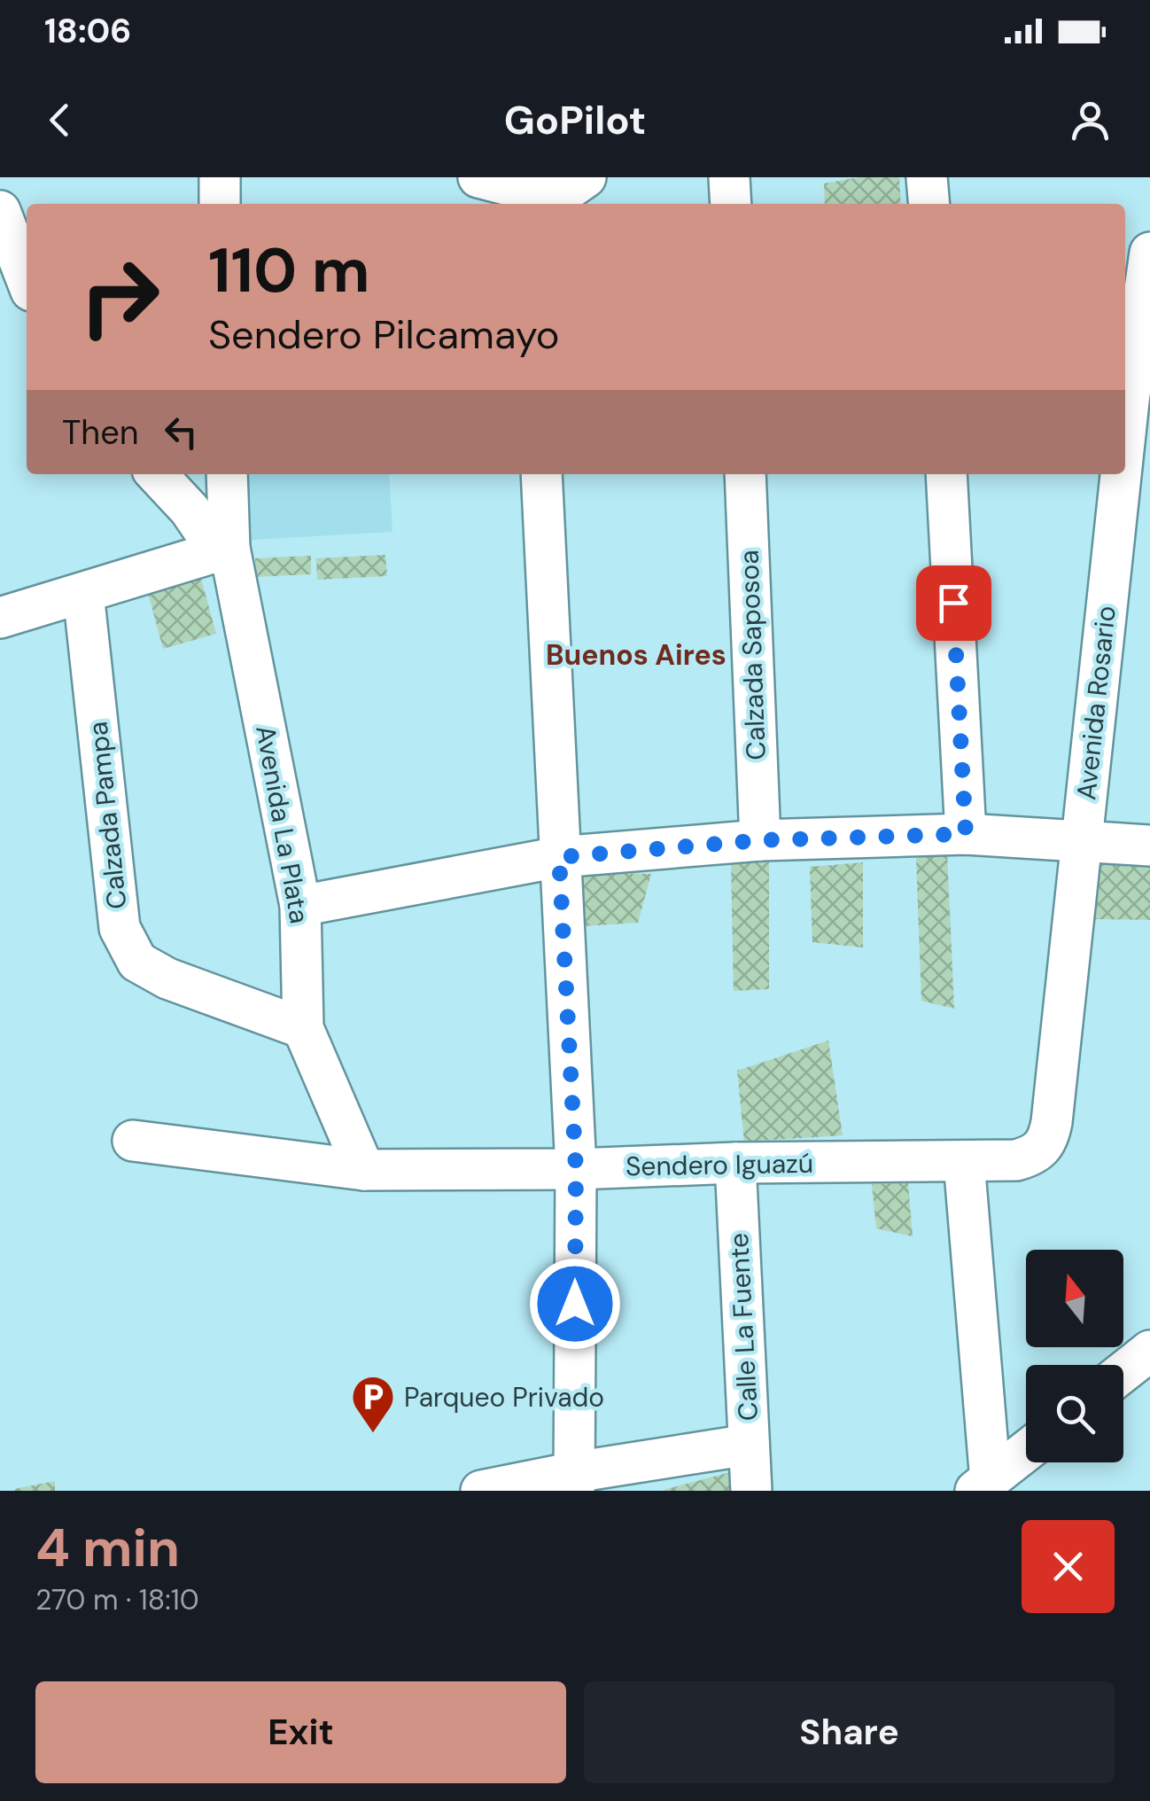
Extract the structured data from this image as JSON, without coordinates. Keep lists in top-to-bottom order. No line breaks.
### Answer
{"streets":{"street":["Calzada Saposoa","Avenida Rosario","Calzada Pampa","Avenida La Plata","Sendero Iguazú","Calle La Fuente"]},"crossings":[["Avenida Rosario","Sendero Iguazú"],["Calzada Pampa","Avenida La Plata"],["Avenida La Plata","Sendero Iguazú"],["Sendero Iguazú","Calle La Fuente"]],"districts":["Buenos Aires"],"places":{"parking":["Parqueo Privado"]},"north":"top","page":{"status":"18:06","header":"GoPilot","turn":["110 m","Sendero Pilcamayo"],"then":"Then","heading":["4 min","270 m · 18:10"],"buttons":["Exit","Share"]}}
